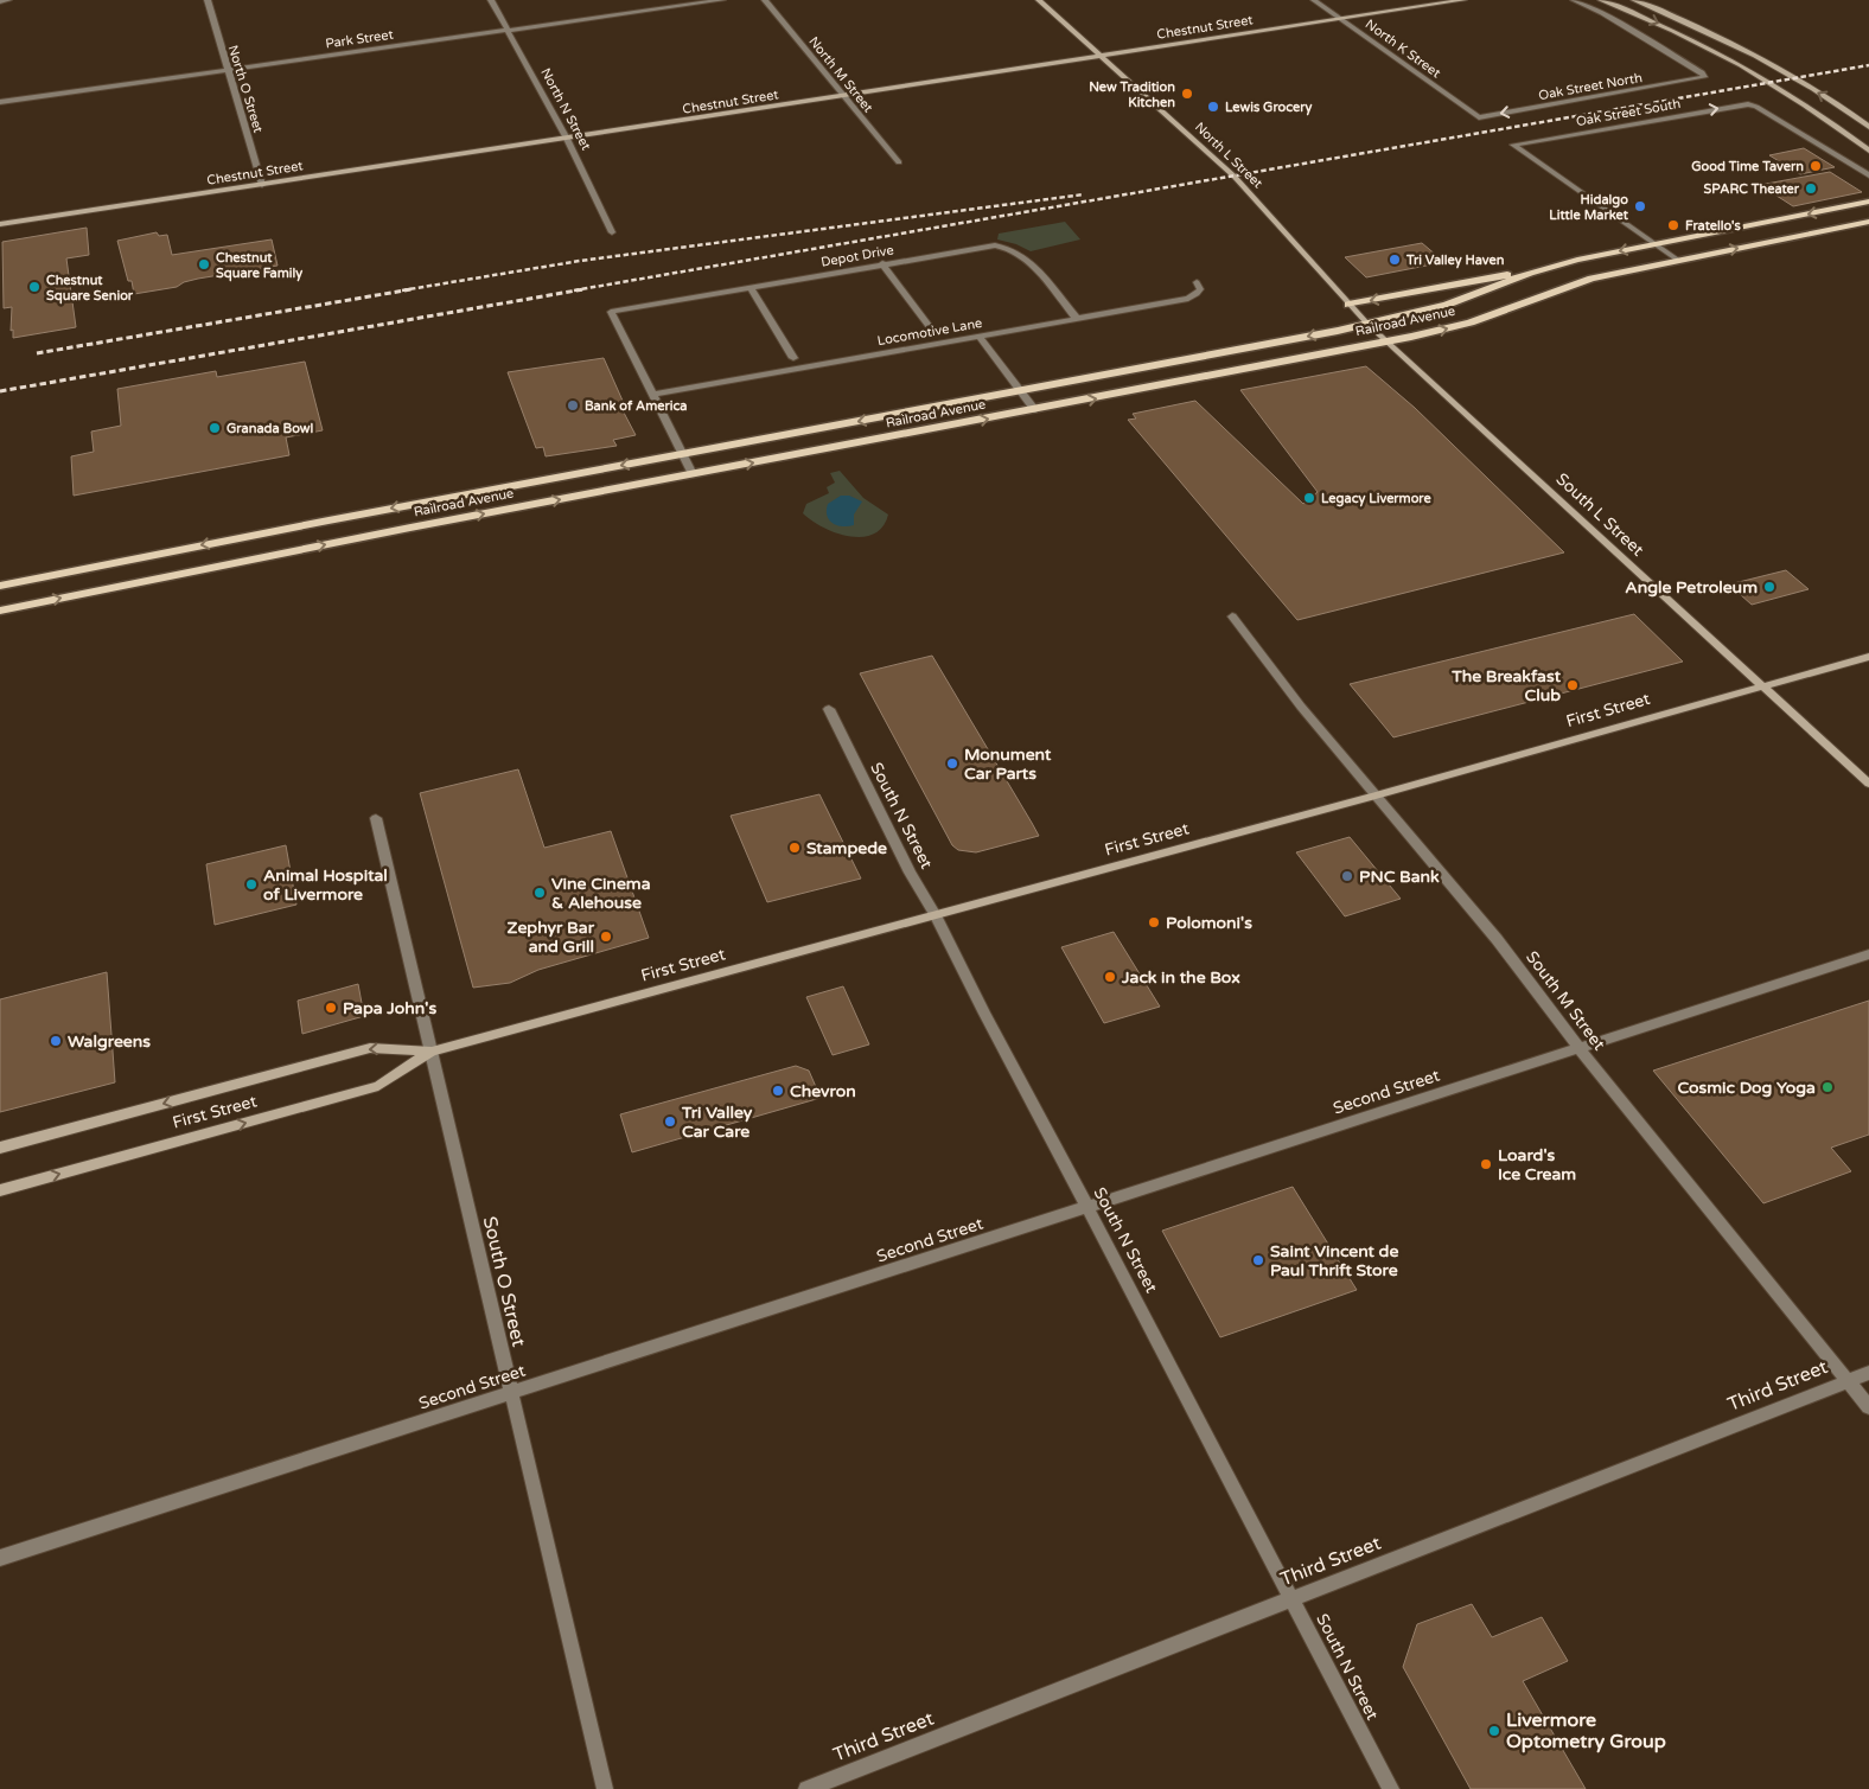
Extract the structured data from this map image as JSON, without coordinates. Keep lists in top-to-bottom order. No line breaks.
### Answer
{"streets":{"main road":["Railroad Avenue"],"street":["Chestnut Street","Park Street","North K Street","North M Street","Oak Street North","North O Street","North N Street","Oak Street South","North L Street","Depot Drive","Locomotive Lane","South L Street","First Street","South N Street","South M Street","Second Street","South O Street","Third Street"]},"crossings":[["Chestnut Street","North K Street"],["Chestnut Street","North M Street"],["Chestnut Street","North O Street"],["Chestnut Street","North N Street"],["Chestnut Street","North L Street"],["Park Street","North O Street"],["Park Street","North N Street"],["North K Street","Oak Street North"],["Oak Street South","Railroad Avenue"],["North L Street","Railroad Avenue"],["North L Street","South L Street"],["Depot Drive","Locomotive Lane"],["Railroad Avenue","South L Street"],["South L Street","First Street"],["First Street","South N Street"],["First Street","South M Street"],["First Street","South O Street"],["South N Street","Second Street"],["South N Street","Third Street"],["South M Street","Second Street"],["South M Street","Third Street"],["Second Street","South O Street"]],"places":["New Tradition Kitchen","Lewis Grocery","Good Time Tavern","SPARC Theater","Hidalgo Little Market","Fratello's","Tri Valley Haven","Chestnut Square Family","Chestnut Square Senior","Bank of America","Granada Bowl","Legacy Livermore","Angle Petroleum","The Breakfast Club","Monument Car Parts","Stampede","PNC Bank","Animal Hospital of Livermore","Vine Cinema & Alehouse","Polomoni's","Zephyr Bar and Grill","Jack in the Box","Papa John's","Walgreens","Cosmic Dog Yoga","Chevron","Tri Valley Car Care","Loard's Ice Cream","Saint Vincent de Paul Thrift Store","Livermore Optometry Group"]}
